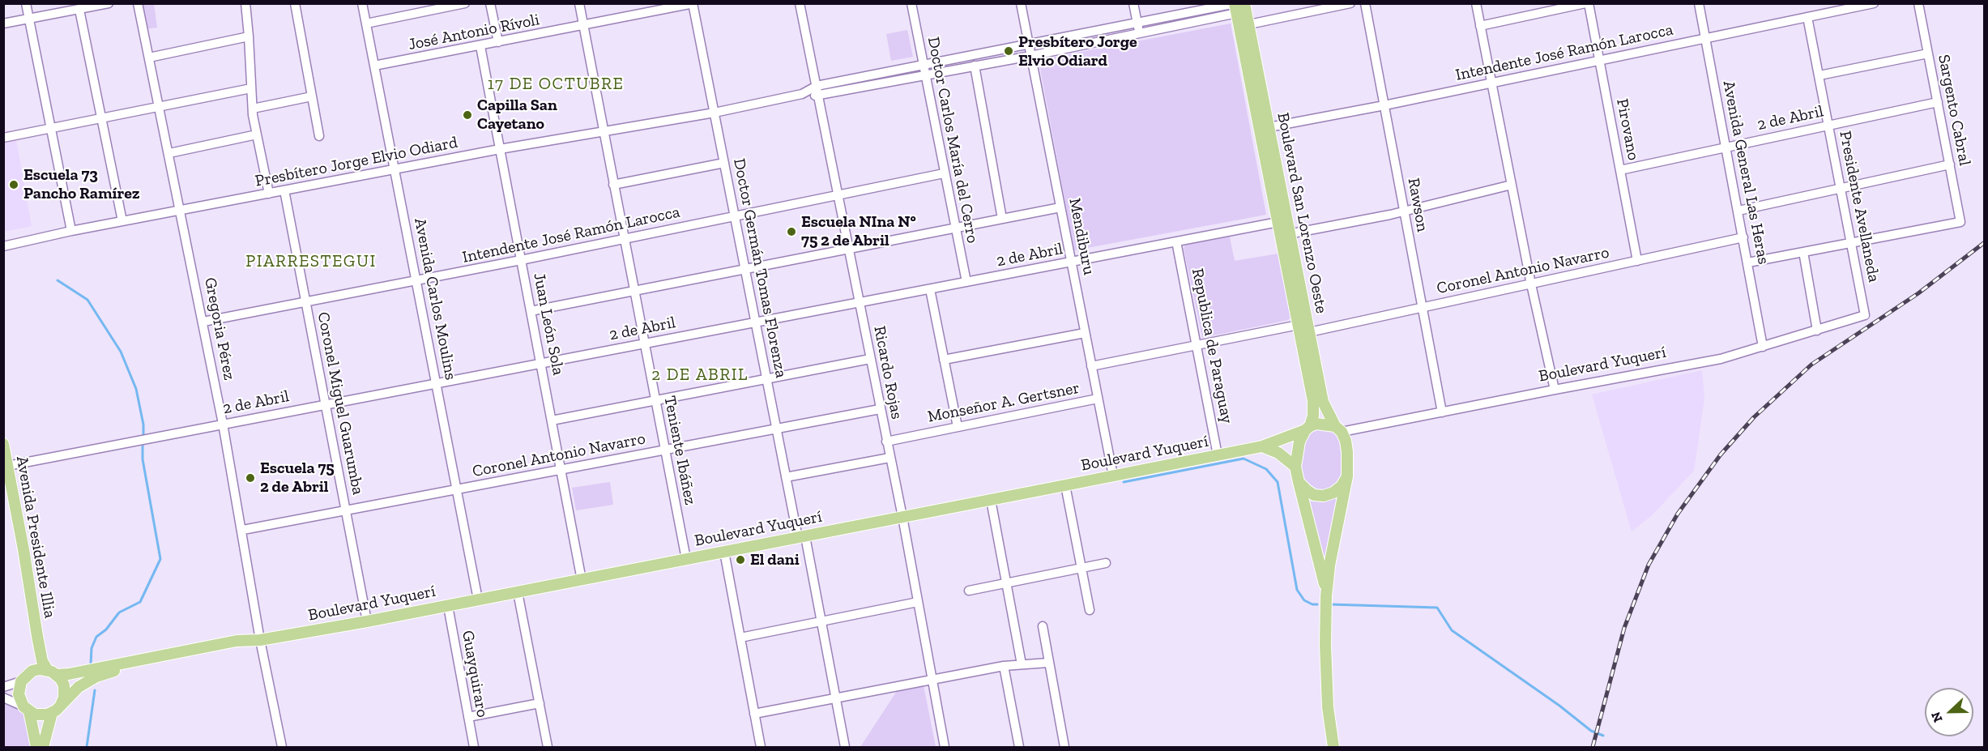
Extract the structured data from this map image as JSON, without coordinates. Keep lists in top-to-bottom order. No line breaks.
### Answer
{"streets":{"main road":["Boulevard San Lorenzo Oeste","Boulevard Yuquerí","Avenida Presidente Illia"],"street":["José Antonio Rívoli","Intendente José Ramón Larocca","Sargento Cabral","2 de Abril","Pirovano","Doctor Carlos María del Cerro","Presbítero Jorge Elvio Odiard","Avenida General Las Heras","Rawson","Presidente Avellaneda","Mendiburu","Doctor Germán Tomas Florenza","Coronel Antonio Navarro","Avenida Carlos Moulins","Juan León Sola","Gregoria Pérez","Republica de Paraguay","Ricardo Rojas","Monseñor A. Gertsner","Coronel Miguel Guarumba","Teniente Ibáñez","Guayquiraro"]},"crossings":[["José Antonio Rívoli","Doctor Germán Tomas Florenza"],["José Antonio Rívoli","Avenida Carlos Moulins"],["José Antonio Rívoli","Juan León Sola"],["José Antonio Rívoli","Teniente Ibáñez"],["Intendente José Ramón Larocca","Pirovano"],["Intendente José Ramón Larocca","Doctor Carlos María del Cerro"],["Intendente José Ramón Larocca","Avenida General Las Heras"],["Intendente José Ramón Larocca","Rawson"],["Intendente José Ramón Larocca","Presidente Avellaneda"],["Intendente José Ramón Larocca","Boulevard San Lorenzo Oeste"],["Intendente José Ramón Larocca","Doctor Germán Tomas Florenza"],["Intendente José Ramón Larocca","Avenida Carlos Moulins"],["Intendente José Ramón Larocca","Juan León Sola"],["Intendente José Ramón Larocca","Gregoria Pérez"],["Intendente José Ramón Larocca","Ricardo Rojas"],["Intendente José Ramón Larocca","Coronel Miguel Guarumba"],["Intendente José Ramón Larocca","Teniente Ibáñez"],["Sargento Cabral","2 de Abril"],["Sargento Cabral","Presidente Avellaneda"],["2 de Abril","Pirovano"],["2 de Abril","Doctor Carlos María del Cerro"],["2 de Abril","Avenida General Las Heras"],["2 de Abril","Presidente Avellaneda"],["2 de Abril","Boulevard San Lorenzo Oeste"],["2 de Abril","Mendiburu"],["2 de Abril","Doctor Germán Tomas Florenza"],["2 de Abril","Avenida Carlos Moulins"],["2 de Abril","Juan León Sola"],["2 de Abril","Gregoria Pérez"],["2 de Abril","Republica de Paraguay"],["2 de Abril","Ricardo Rojas"],["2 de Abril","Coronel Miguel Guarumba"],["2 de Abril","Teniente Ibáñez"],["2 de Abril","Avenida Presidente Illia"],["Pirovano","Coronel Antonio Navarro"],["Doctor Carlos María del Cerro","Presbítero Jorge Elvio Odiard"],["Presbítero Jorge Elvio Odiard","Boulevard San Lorenzo Oeste"],["Presbítero Jorge Elvio Odiard","Mendiburu"],["Presbítero Jorge Elvio Odiard","Doctor Germán Tomas Florenza"],["Presbítero Jorge Elvio Odiard","Avenida Carlos Moulins"],["Presbítero Jorge Elvio Odiard","Juan León Sola"],["Presbítero Jorge Elvio Odiard","Gregoria Pérez"],["Presbítero Jorge Elvio Odiard","Ricardo Rojas"],["Presbítero Jorge Elvio Odiard","Coronel Miguel Guarumba"],["Presbítero Jorge Elvio Odiard","Teniente Ibáñez"],["Avenida General Las Heras","Coronel Antonio Navarro"],["Avenida General Las Heras","Boulevard Yuquerí"],["Rawson","Coronel Antonio Navarro"],["Rawson","Boulevard Yuquerí"],["Presidente Avellaneda","Boulevard Yuquerí"],["Boulevard San Lorenzo Oeste","Coronel Antonio Navarro"],["Boulevard San Lorenzo Oeste","Boulevard Yuquerí"],["Mendiburu","Boulevard Yuquerí"],["Mendiburu","Monseñor A. Gertsner"],["Doctor Germán Tomas Florenza","Coronel Antonio Navarro"],["Doctor Germán Tomas Florenza","Boulevard Yuquerí"],["Coronel Antonio Navarro","Avenida Carlos Moulins"],["Coronel Antonio Navarro","Juan León Sola"],["Coronel Antonio Navarro","Gregoria Pérez"],["Coronel Antonio Navarro","Ricardo Rojas"],["Coronel Antonio Navarro","Coronel Miguel Guarumba"],["Coronel Antonio Navarro","Teniente Ibáñez"],["Avenida Carlos Moulins","Boulevard Yuquerí"],["Juan León Sola","Boulevard Yuquerí"],["Gregoria Pérez","Boulevard Yuquerí"],["Republica de Paraguay","Boulevard Yuquerí"],["Boulevard Yuquerí","Ricardo Rojas"],["Boulevard Yuquerí","Coronel Miguel Guarumba"],["Boulevard Yuquerí","Teniente Ibáñez"],["Boulevard Yuquerí","Avenida Presidente Illia"],["Boulevard Yuquerí","Guayquiraro"],["Ricardo Rojas","Monseñor A. Gertsner"]],"districts":["17 DE OCTUBRE","PIARRESTEGUI","2 DE ABRIL"],"places":["Presbítero Jorge Elvio Odiard","Capilla San Cayetano","Escuela 73 Pancho Ramírez","Escuela NIna N° 75 2 de Abril","Escuela 75 2 de Abril","El dani"],"north":"left"}
